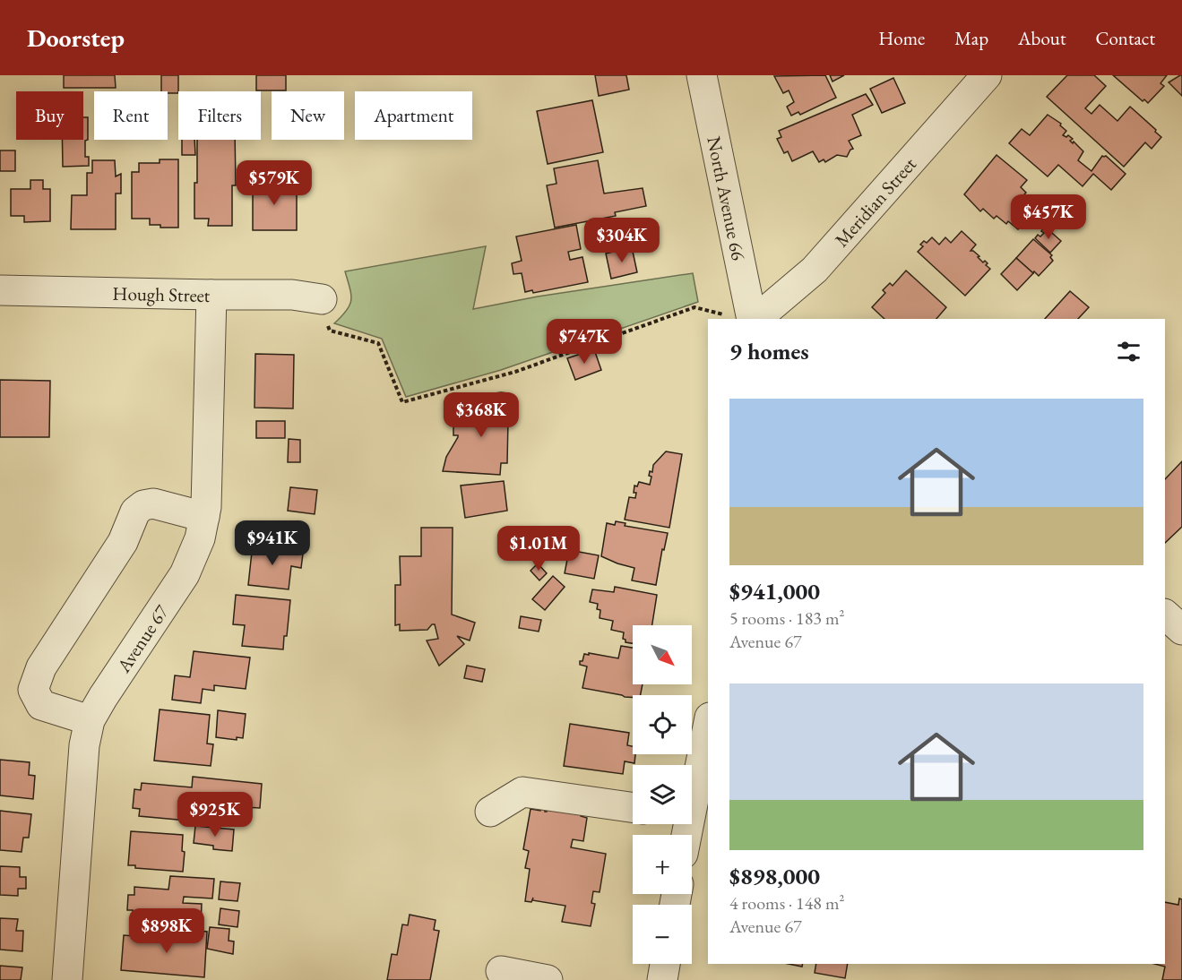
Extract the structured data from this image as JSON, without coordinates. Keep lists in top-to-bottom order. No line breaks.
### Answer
{"streets":{"street":["North Avenue 66","Meridian Street","Hough Street","Avenue 67"]},"crossings":[["North Avenue 66","Meridian Street"],["Hough Street","Avenue 67"]],"north":"bottom right","page":{"header":"Doorstep","nav":["Home","Map","About","Contact"],"chip":["Buy","Rent","Filters","New","Apartment"],"price":["$579K","$457K","$304K","$747K","$368K","$941K","$1.01M","$925K","$898K"],"heading":"9 homes","list":[{"name":"$941,000","note":"5 rooms · 183 m² · Avenue 67"},{"name":"$898,000","note":"4 rooms · 148 m² · Avenue 67"}],"map_buttons":["+","−"]}}
